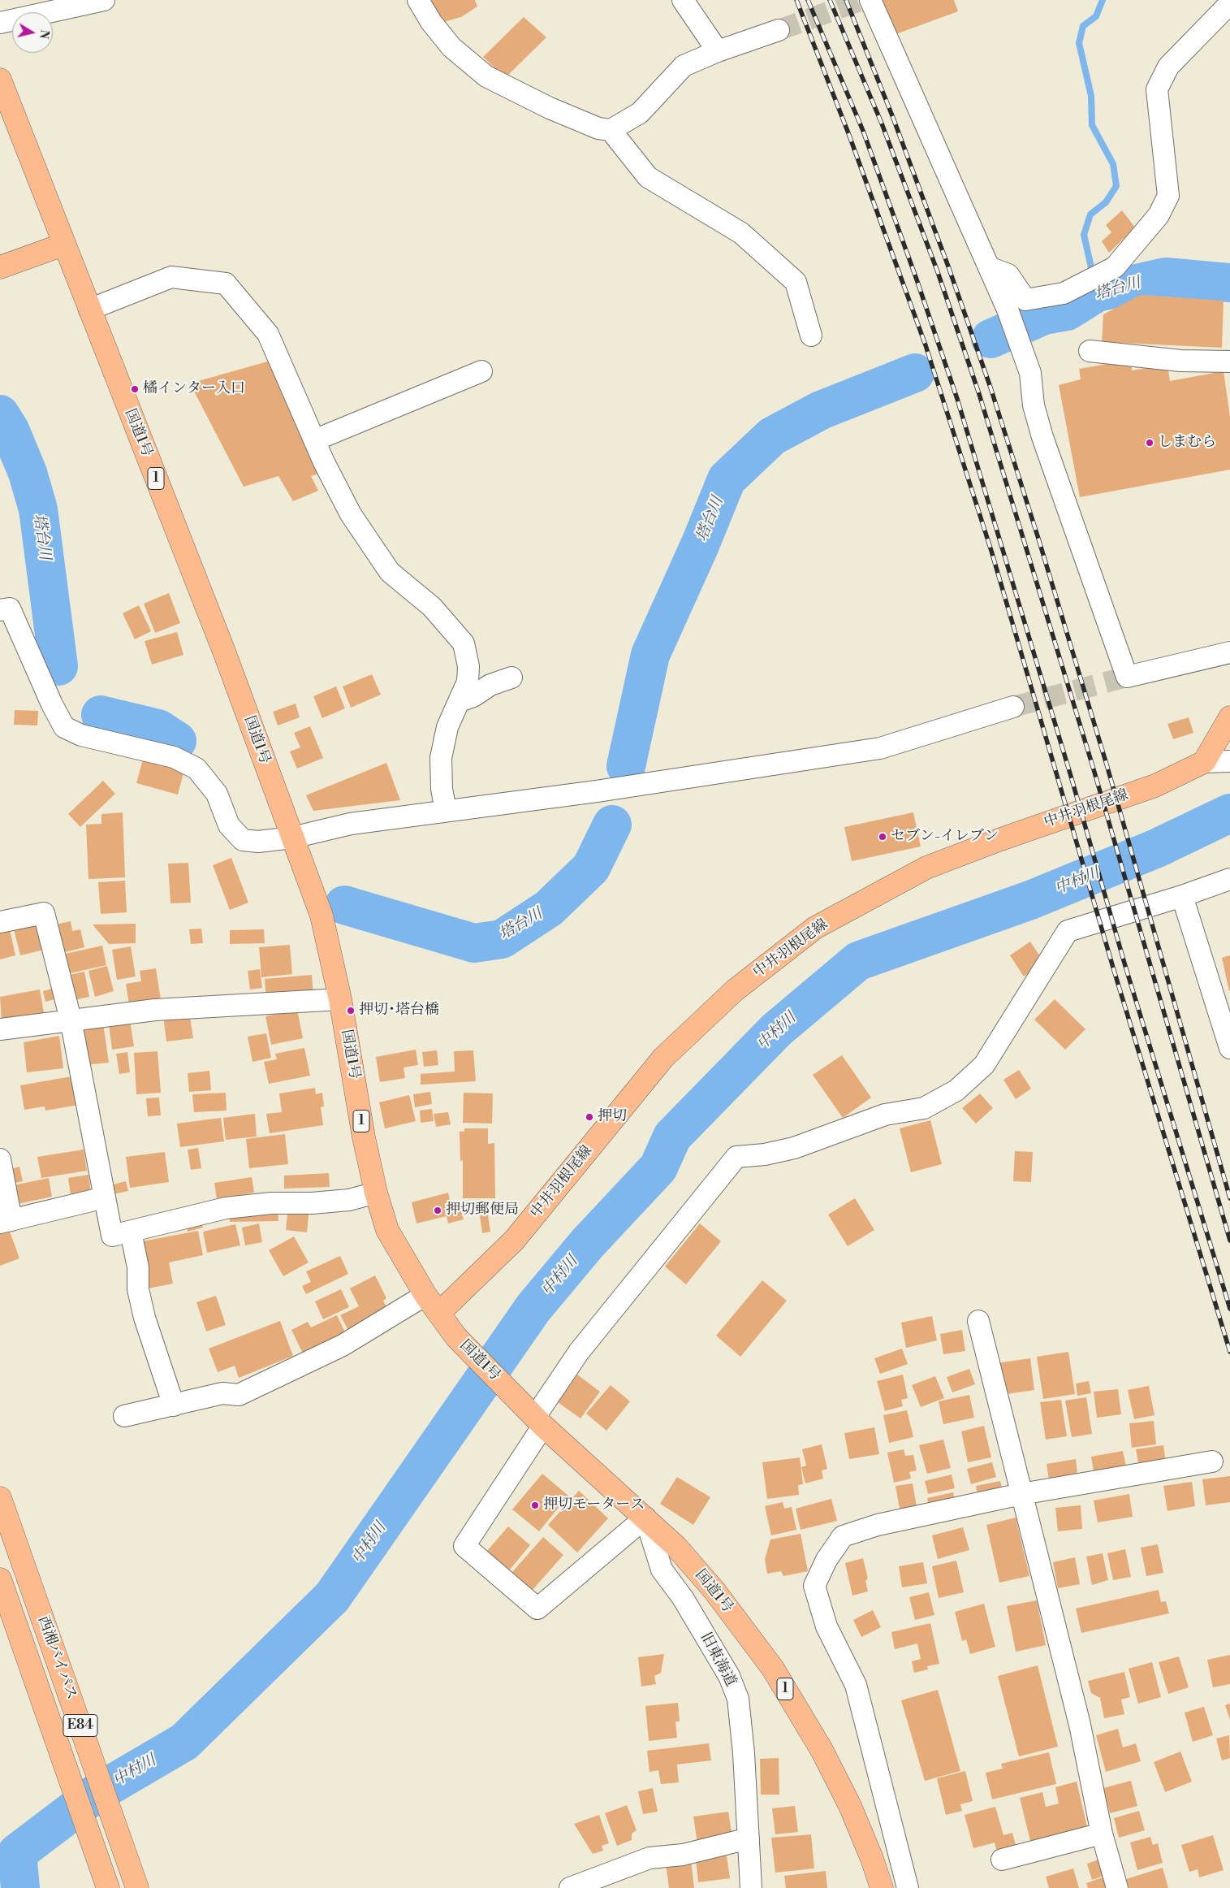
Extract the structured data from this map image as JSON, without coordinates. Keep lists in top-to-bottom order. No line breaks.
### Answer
{"streets":{"main road":["国道1号","1","中井羽根尾線","西湘バイパス","E84"],"street":["旧東海道"]},"crossings":[["国道1号","中井羽根尾線"],["国道1号","旧東海道"]],"water":["塔台川","中村川"],"places":["橘インター入口","しまむら","セブン-イレブン","押切･塔台橋","押切","押切郵便局","押切モータース"],"north":"right"}
